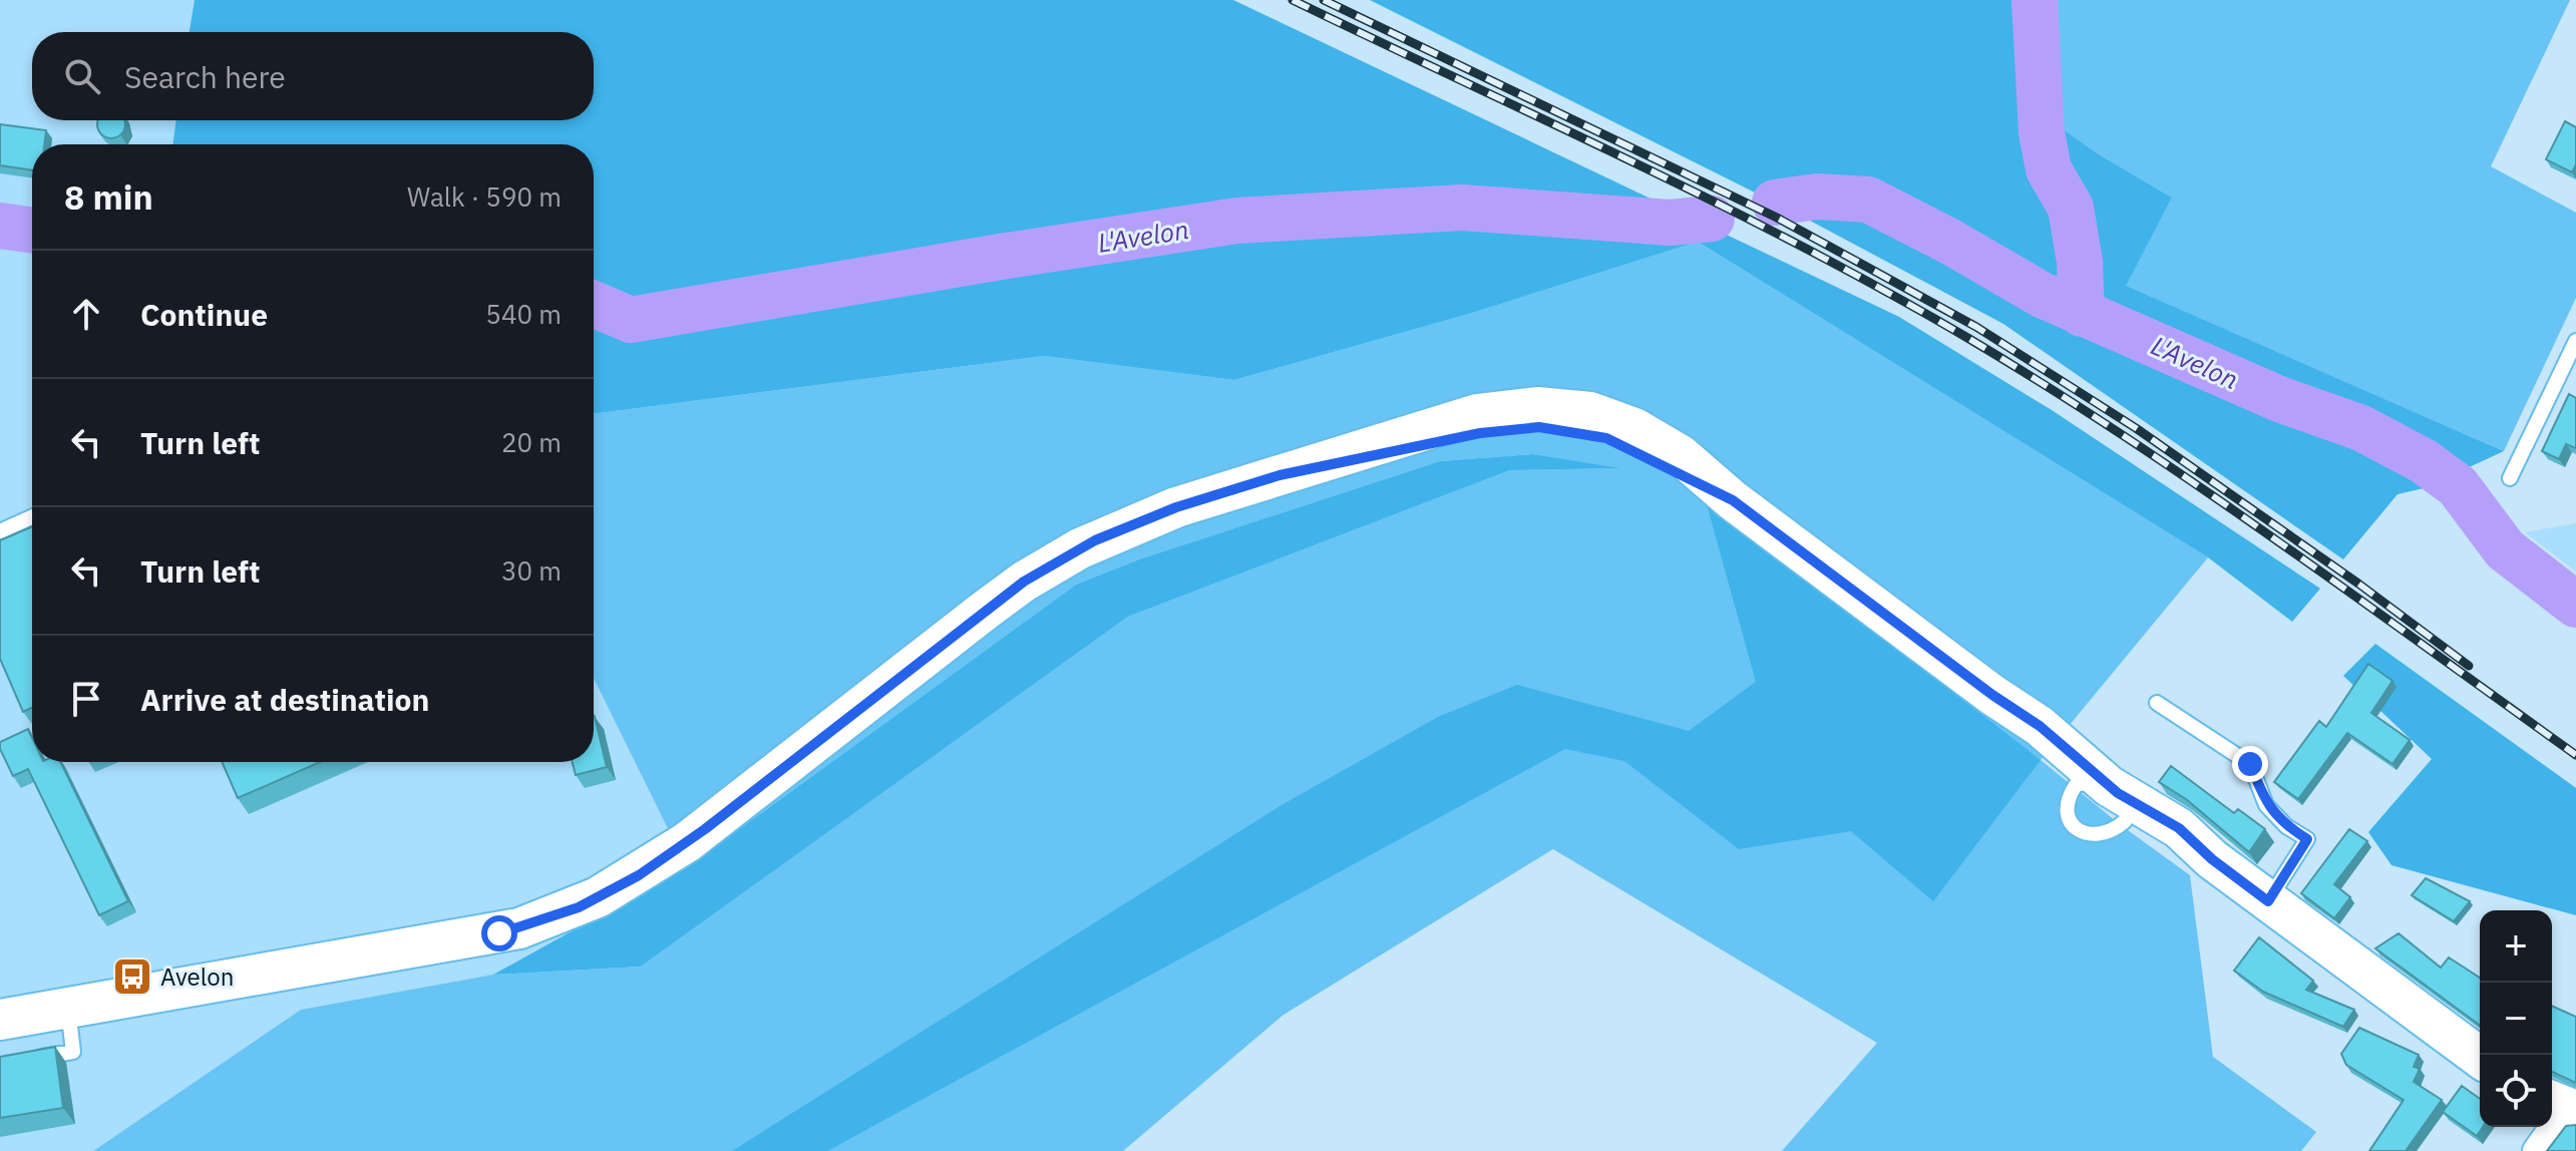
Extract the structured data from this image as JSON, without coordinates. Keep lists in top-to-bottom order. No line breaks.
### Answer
{"water":["L'Avelon"],"places":{"bus stop":["Avelon"]},"page":{"search":"Search here","heading":["8 min","Walk · 590 m"],"list":[["Continue","540 m"],["Turn left","20 m"],["Turn left","30 m"],"Arrive at destination"],"map_buttons":["+","−"]}}
